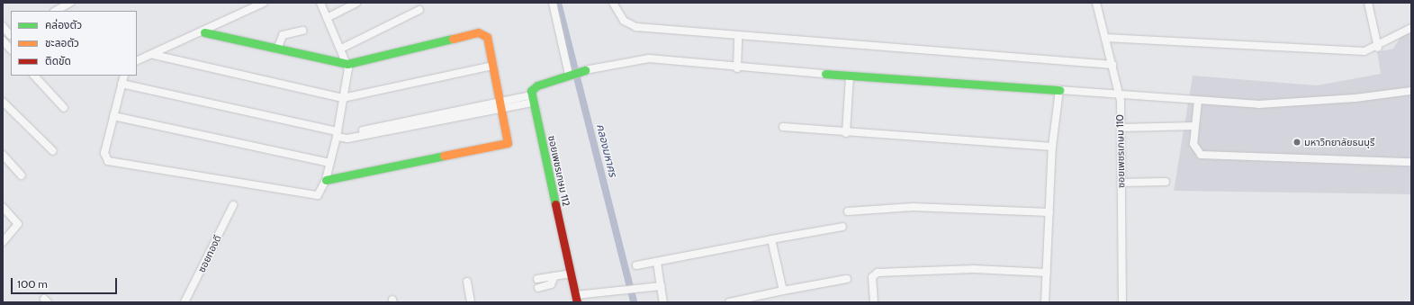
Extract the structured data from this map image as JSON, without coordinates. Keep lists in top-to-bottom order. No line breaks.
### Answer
{"streets":{"street":["ซอยเพชรเกษม 110","ซอยเพชรเกษม 112","ซอยทองดี"]},"water":["คลองมหาศร"],"places":["มหาวิทยาลัยธนบุรี"],"legend":["คล่องตัว","ชะลอตัว","ติดขัด"],"scale_bar":"100 m"}
